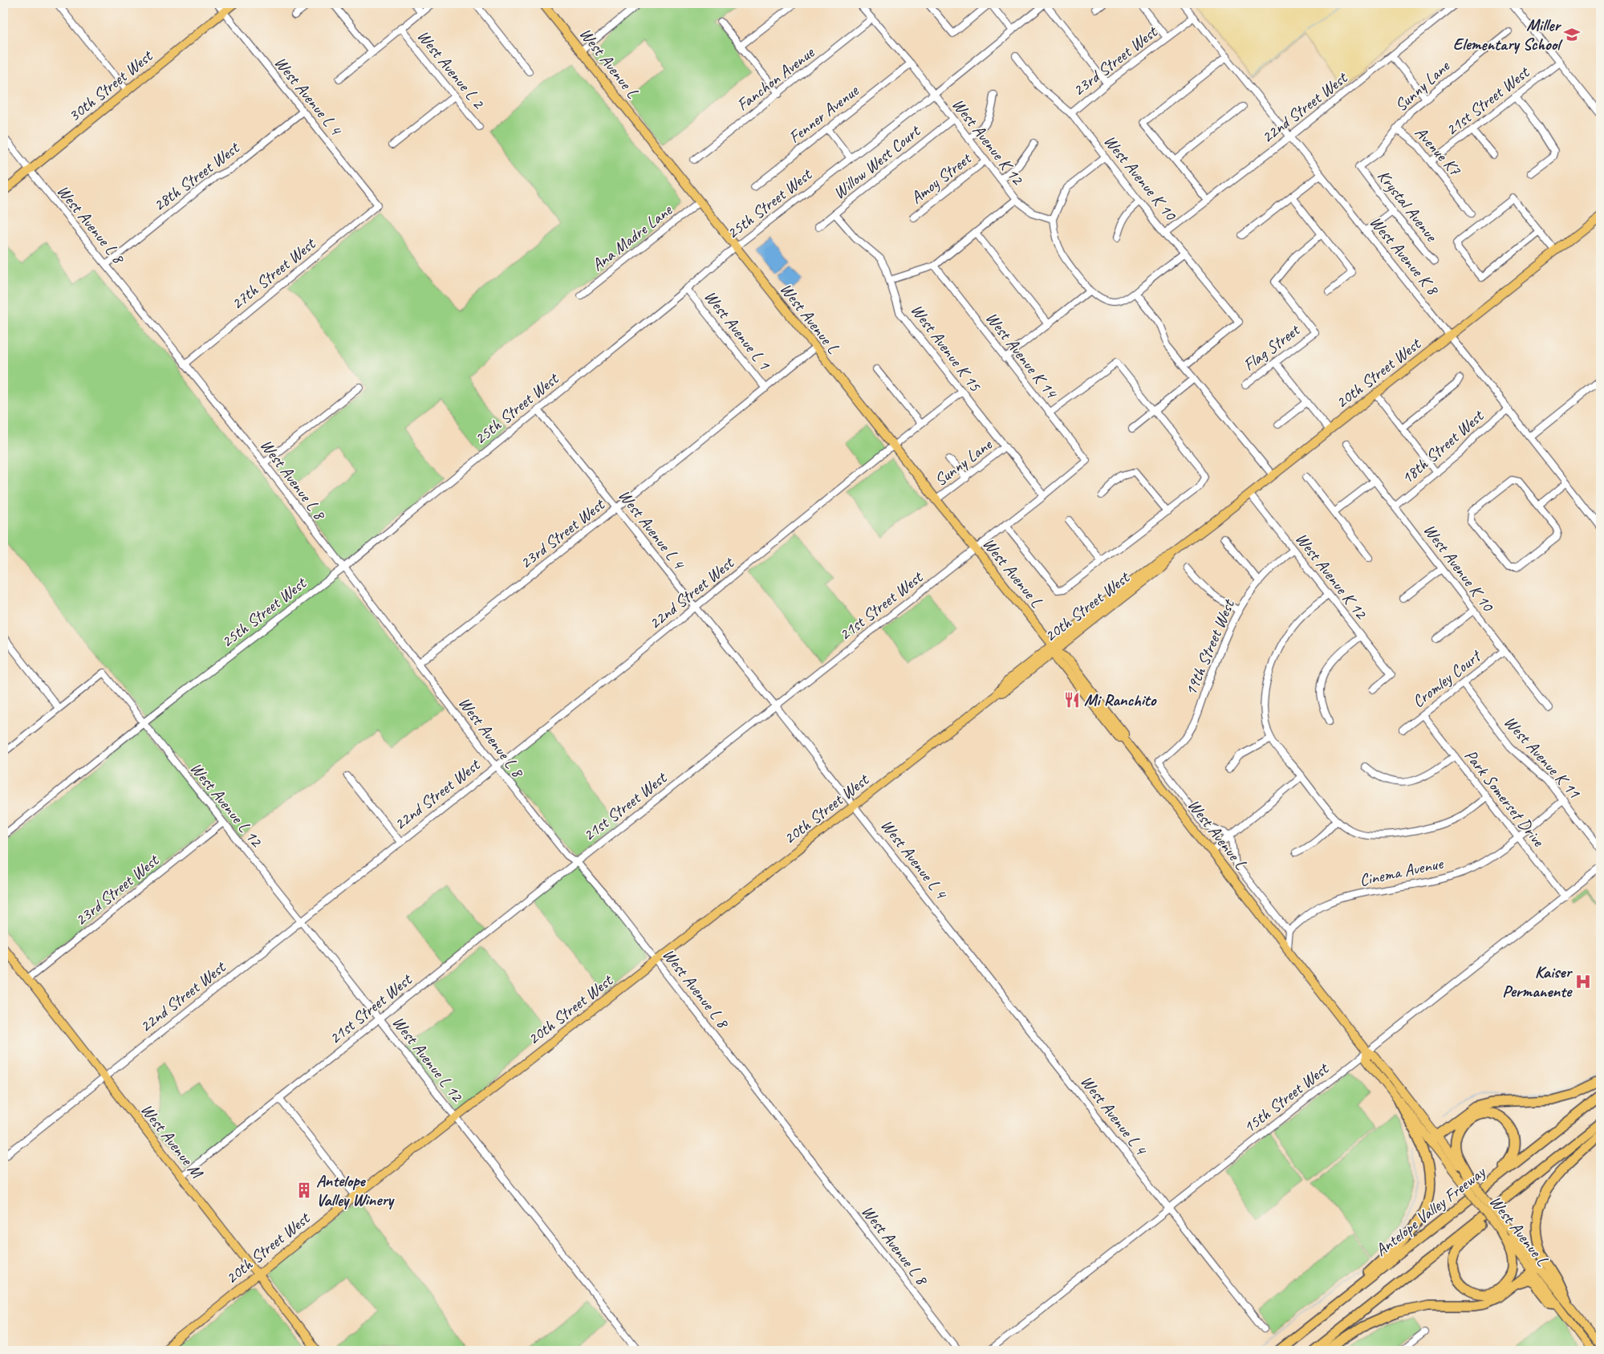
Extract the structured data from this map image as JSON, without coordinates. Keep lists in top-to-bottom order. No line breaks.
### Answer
{"streets":{"highway":["Antelope Valley Freeway"],"main road":["West Avenue L","30th Street West","20th Street West","West Avenue M"],"street":["23rd Street West","West Avenue L 2","Fanchon Avenue","Sunny Lane","West Avenue L 4","21st Street West","22nd Street West","Fenner Avenue","West Avenue K 12","Avenue K7","Willow West Court","28th Street West","West Avenue K 10","Amoy Street","25th Street West","Krystal Avenue","West Avenue L 8","Ana Madre Lane","West Avenue K 8","27th Street West","West Avenue L 1","West Avenue K 15","Flag Street","West Avenue K 14","18th Street West","19th Street West","Cromley Court","West Avenue K 11","Park Somerset Drive","West Avenue L 12","Cinema Avenue","15th Street West"]},"crossings":[["23rd Street West","West Avenue L"],["23rd Street West","West Avenue L 4"],["23rd Street West","West Avenue K 10"],["23rd Street West","West Avenue L 8"],["23rd Street West","West Avenue K 8"],["23rd Street West","West Avenue L 1"],["23rd Street West","West Avenue L 12"],["23rd Street West","West Avenue M"],["West Avenue L","Sunny Lane"],["West Avenue L","21st Street West"],["West Avenue L","22nd Street West"],["West Avenue L","25th Street West"],["West Avenue L","Ana Madre Lane"],["West Avenue L","20th Street West"],["West Avenue L","19th Street West"],["West Avenue L","Cinema Avenue"],["West Avenue L","15th Street West"],["Fanchon Avenue","West Avenue K 12"],["30th Street West","West Avenue L 4"],["30th Street West","West Avenue L 8"],["Sunny Lane","Avenue K7"],["Sunny Lane","Krystal Avenue"],["Sunny Lane","West Avenue K 15"],["West Avenue L 4","21st Street West"],["West Avenue L 4","22nd Street West"],["West Avenue L 4","28th Street West"],["West Avenue L 4","25th Street West"],["West Avenue L 4","27th Street West"],["West Avenue L 4","20th Street West"],["West Avenue L 4","15th Street West"],["21st Street West","Avenue K7"],["21st Street West","West Avenue L 8"],["21st Street West","West Avenue K 15"],["21st Street West","West Avenue K 14"],["21st Street West","West Avenue L 12"],["21st Street West","West Avenue M"],["22nd Street West","West Avenue K 10"],["22nd Street West","West Avenue L 8"],["22nd Street West","West Avenue K 8"],["22nd Street West","West Avenue K 15"],["22nd Street West","West Avenue L 12"],["22nd Street West","West Avenue M"],["Fenner Avenue","West Avenue K 12"],["West Avenue K 12","Willow West Court"],["West Avenue K 12","Amoy Street"],["West Avenue K 12","25th Street West"],["West Avenue K 12","20th Street West"],["West Avenue K 12","19th Street West"],["Willow West Court","West Avenue K 15"],["28th Street West","West Avenue L 8"],["West Avenue K 10","18th Street West"],["West Avenue K 10","Cromley Court"],["25th Street West","West Avenue L 8"],["25th Street West","West Avenue L 1"],["25th Street West","West Avenue L 12"],["West Avenue L 8","27th Street West"],["West Avenue L 8","20th Street West"],["West Avenue K 8","20th Street West"],["West Avenue K 8","18th Street West"],["20th Street West","West Avenue L 12"],["20th Street West","West Avenue M"],["Cromley Court","West Avenue K 11"],["Cromley Court","Park Somerset Drive"],["West Avenue K 11","Cinema Avenue"],["Park Somerset Drive","Cinema Avenue"],["Park Somerset Drive","15th Street West"]],"places":{"school or university":["Miller Elementary School"],"restaurant":["Mi Ranchito"],"hospital":["Kaiser Permanente"],"building":["Antelope Valley Winery"]}}
